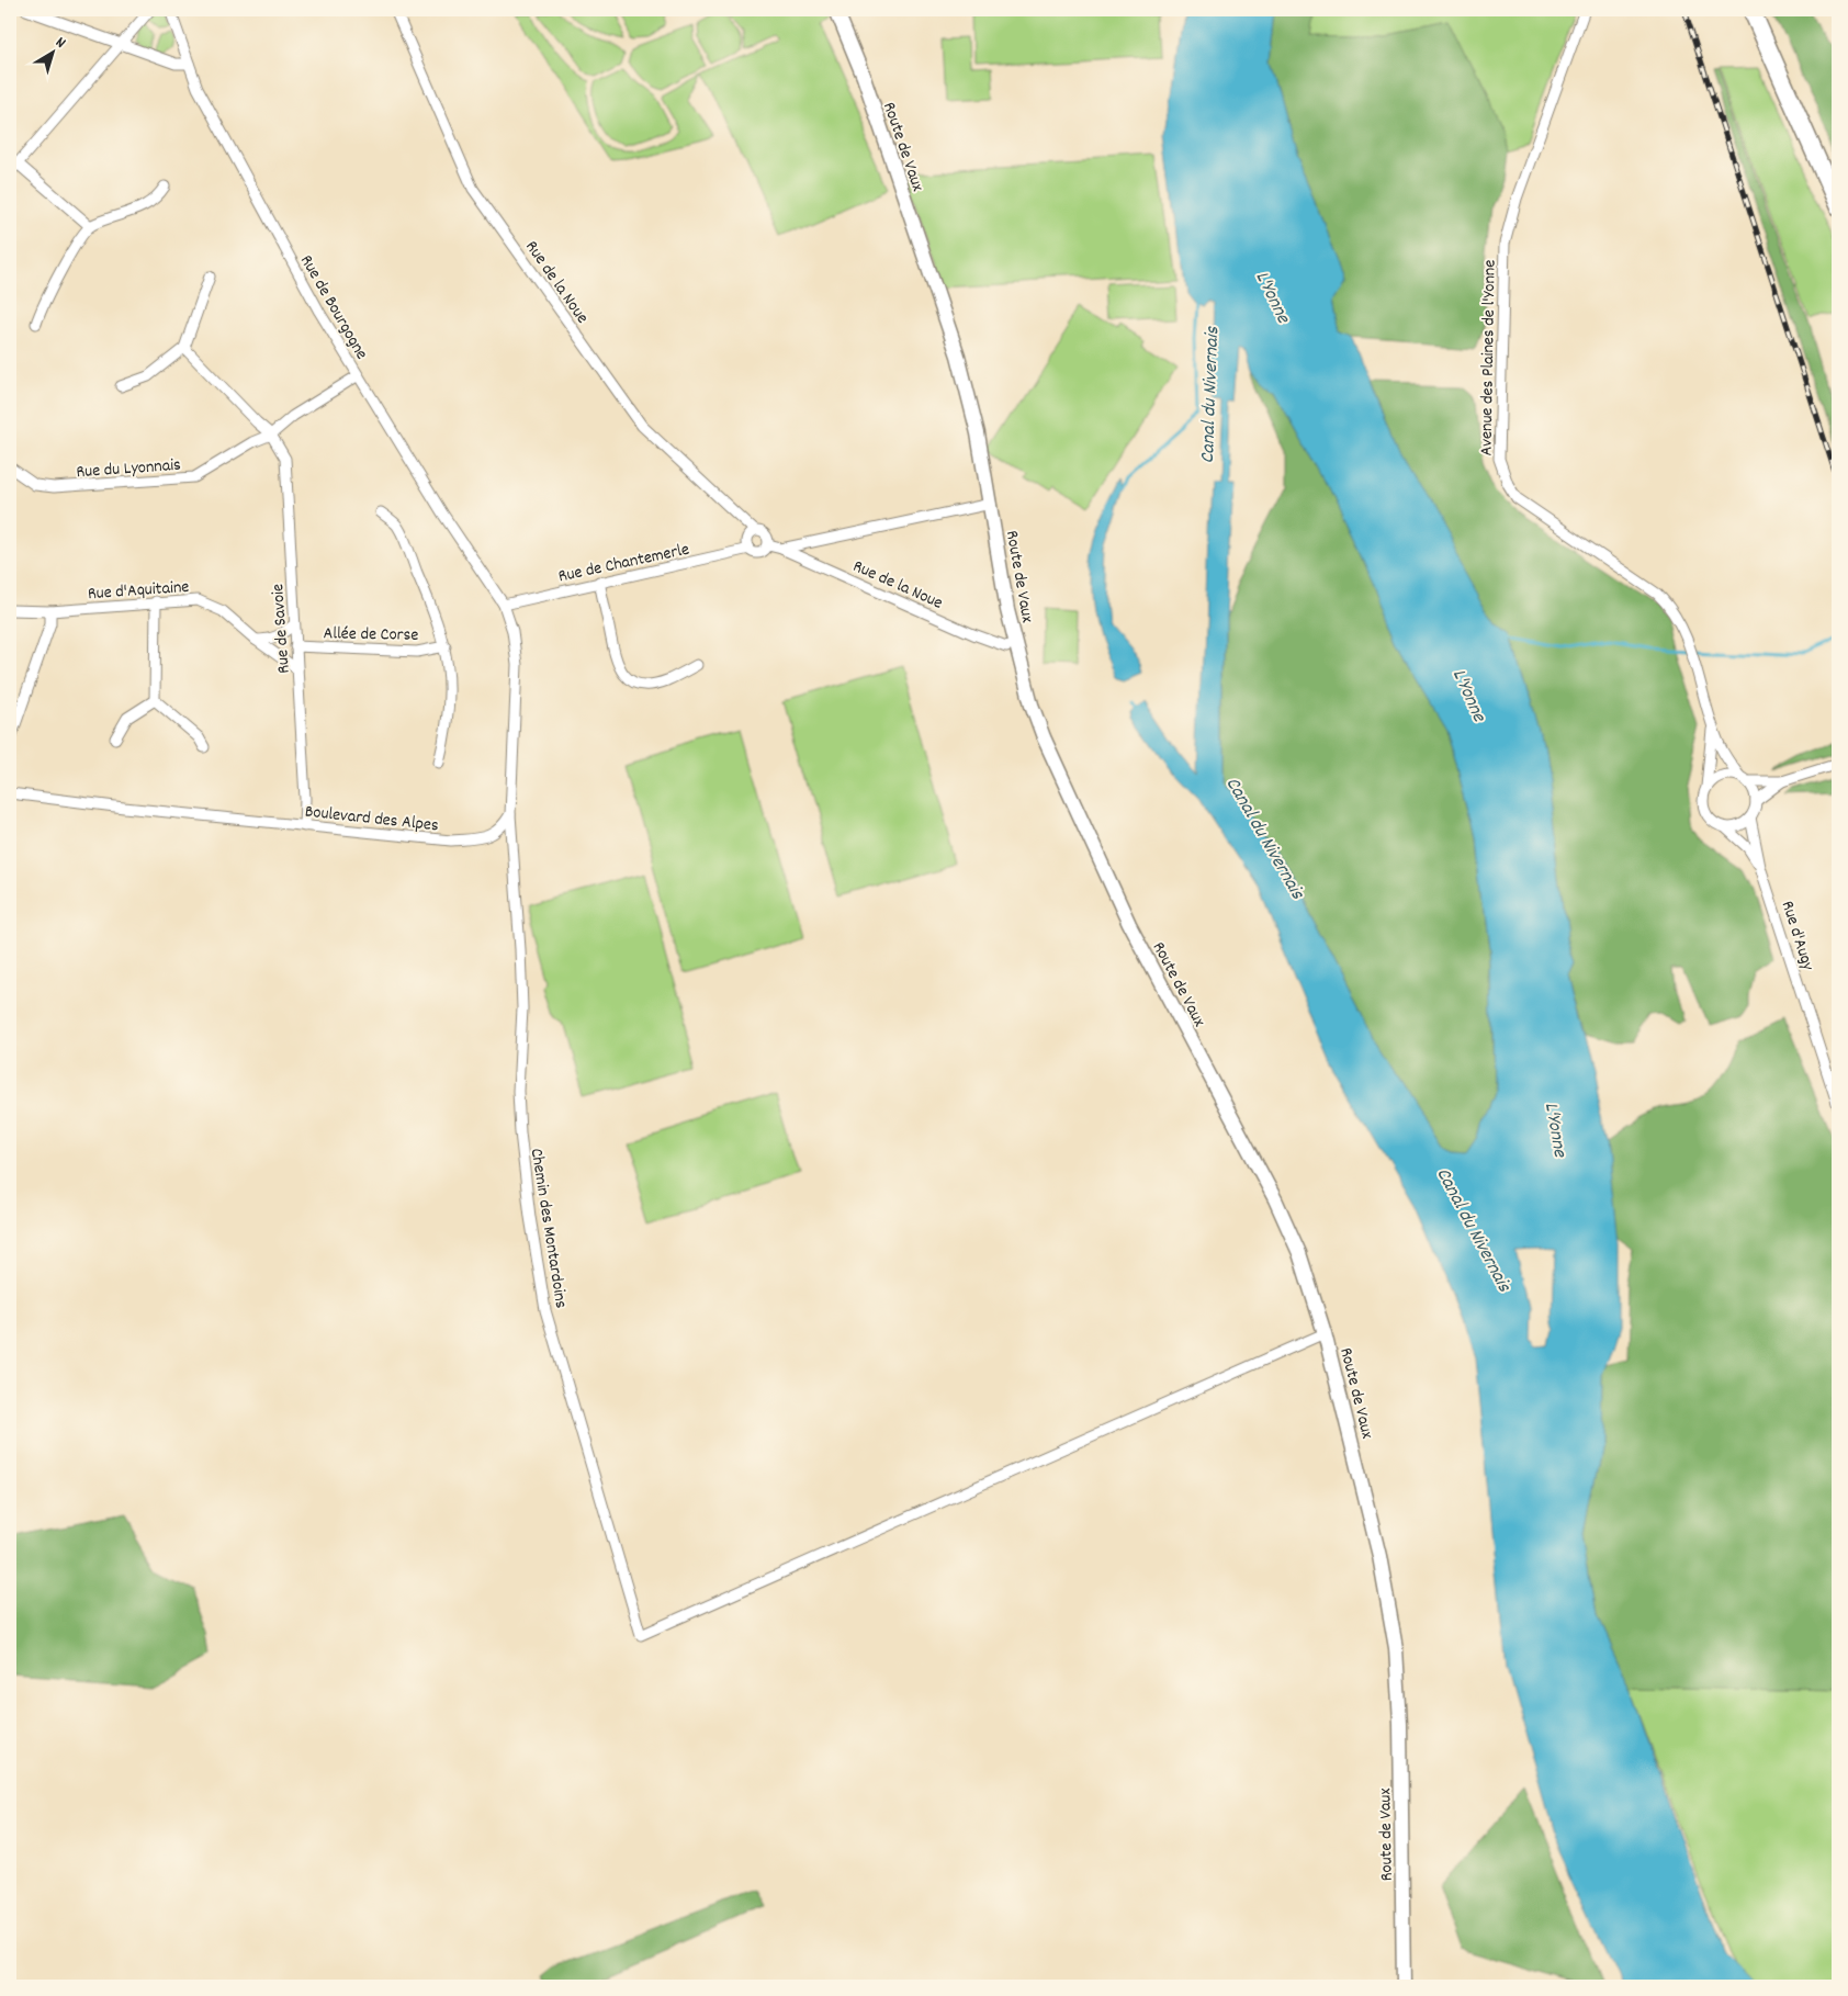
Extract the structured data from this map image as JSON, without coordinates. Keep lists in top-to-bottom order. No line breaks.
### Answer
{"streets":{"street":["Route de Vaux","Rue de la Noue","Rue de Bourgogne","Avenue des Plaines de l'Yonne","Rue du Lyonnais","Rue de Chantemerle","Rue d'Aquitaine","Rue de Savoie","Allée de Corse","Boulevard des Alpes","Rue d'Augy","Chemin des Montardoins"]},"crossings":[["Route de Vaux","Rue de la Noue"],["Route de Vaux","Chemin des Montardoins"],["Rue de la Noue","Rue de Chantemerle"],["Rue de Bourgogne","Rue du Lyonnais"],["Rue de Bourgogne","Rue de Chantemerle"],["Avenue des Plaines de l'Yonne","Rue d'Augy"],["Rue du Lyonnais","Rue de Savoie"],["Rue d'Aquitaine","Rue de Savoie"],["Rue de Savoie","Allée de Corse"],["Rue de Savoie","Boulevard des Alpes"],["Boulevard des Alpes","Chemin des Montardoins"]],"water":["L'Yonne","Canal du Nivernais"],"north":"top right"}
